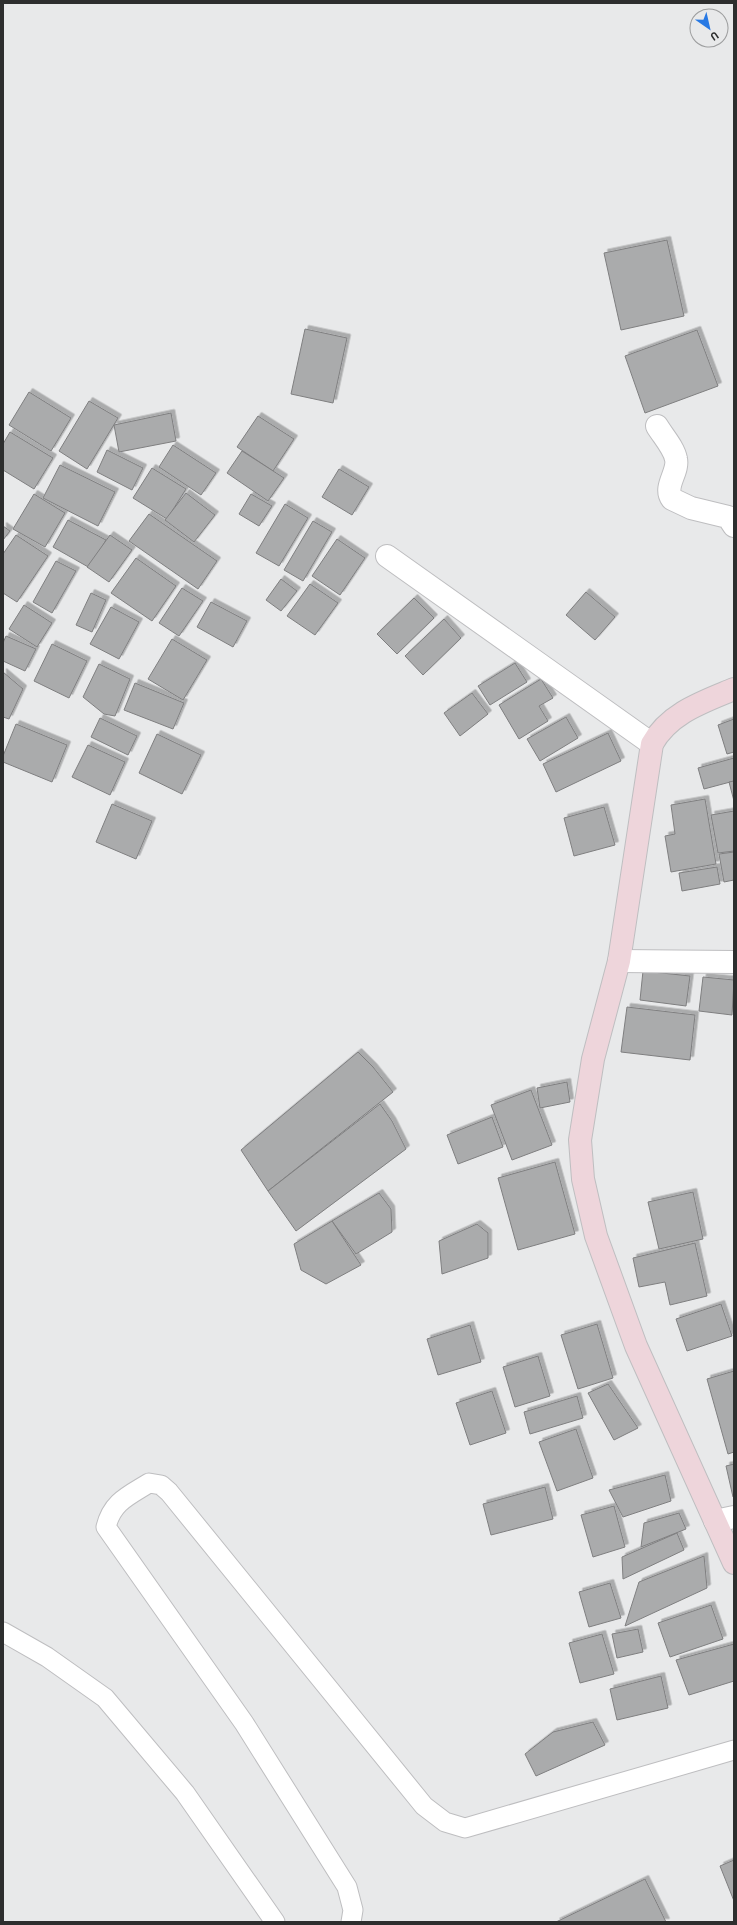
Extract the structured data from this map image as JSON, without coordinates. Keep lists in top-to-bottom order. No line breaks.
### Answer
{"north":"bottom right"}
